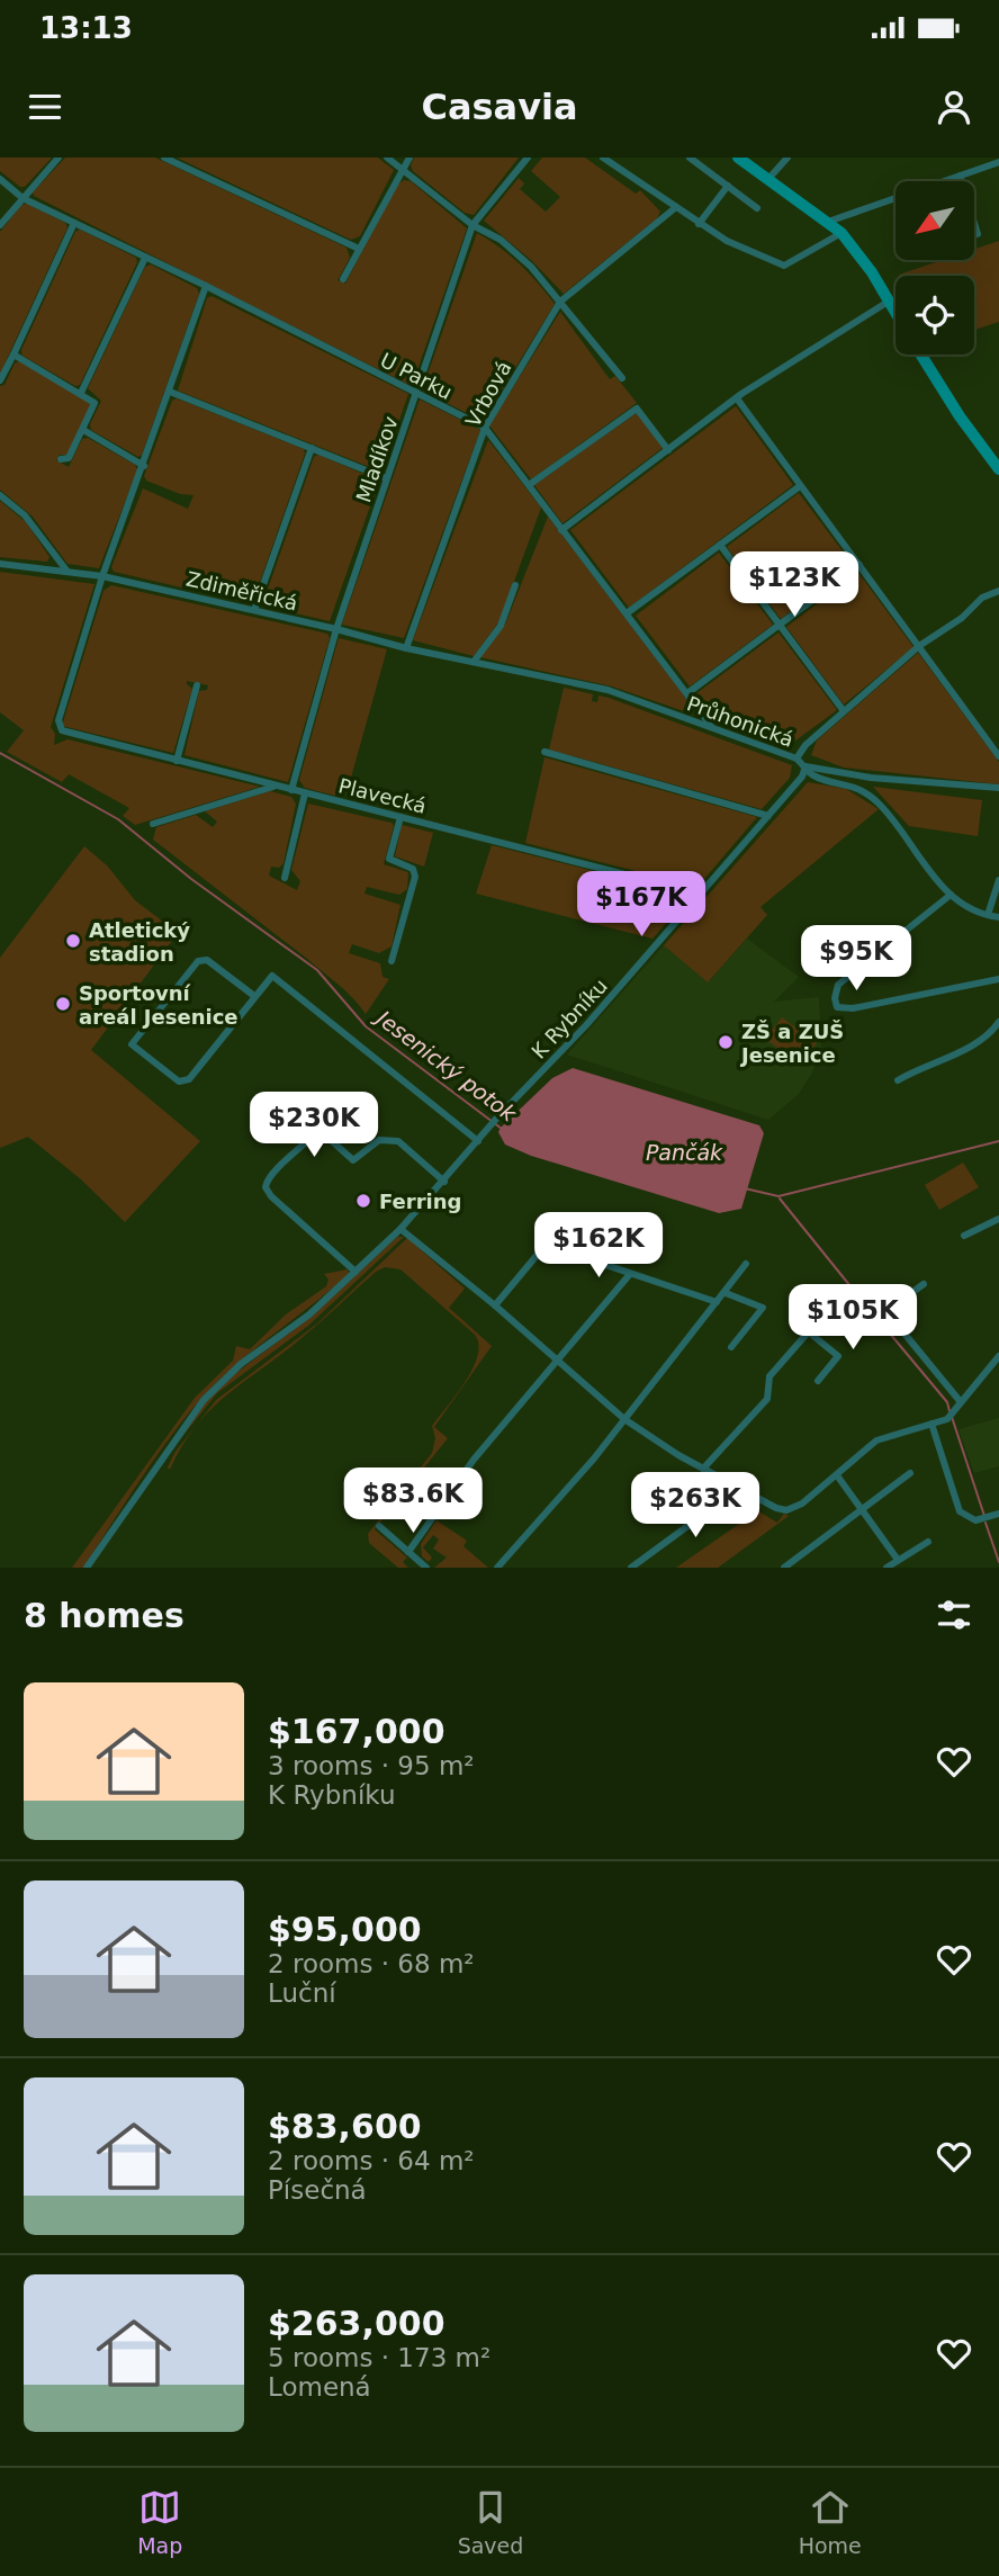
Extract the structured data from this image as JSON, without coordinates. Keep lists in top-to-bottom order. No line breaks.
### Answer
{"streets":{"street":["U Parku","Vrbová","Mladíkov","Zdiměřická","Průhonická","Plavecká","K Rybníku"]},"crossings":[["U Parku","Vrbová"],["U Parku","Mladíkov"],["U Parku","Průhonická"],["Vrbová","Zdiměřická"],["Mladíkov","Zdiměřická"],["Mladíkov","Plavecká"],["Zdiměřická","Průhonická"],["Zdiměřická","Plavecká"],["Průhonická","K Rybníku"],["Plavecká","K Rybníku"]],"water":["Jesenický potok","Pančák"],"places":["Atletický stadion","Sportovní areál Jesenice","ZŠ a ZUŠ Jesenice","Ferring"],"north":"bottom left","page":{"status":"13:13","header":"Casavia","price":["$123K","$167K","$95K","$230K","$162K","$105K","$83.6K","$263K"],"heading":"8 homes","list":[{"name":"$167,000","note":"3 rooms · 95 m² · K Rybníku"},{"name":"$95,000","note":"2 rooms · 68 m² · Luční"},{"name":"$83,600","note":"2 rooms · 64 m² · Písečná"},{"name":"$263,000","note":"5 rooms · 173 m² · Lomená"}],"tabs":["Map","Saved","Home"]}}
